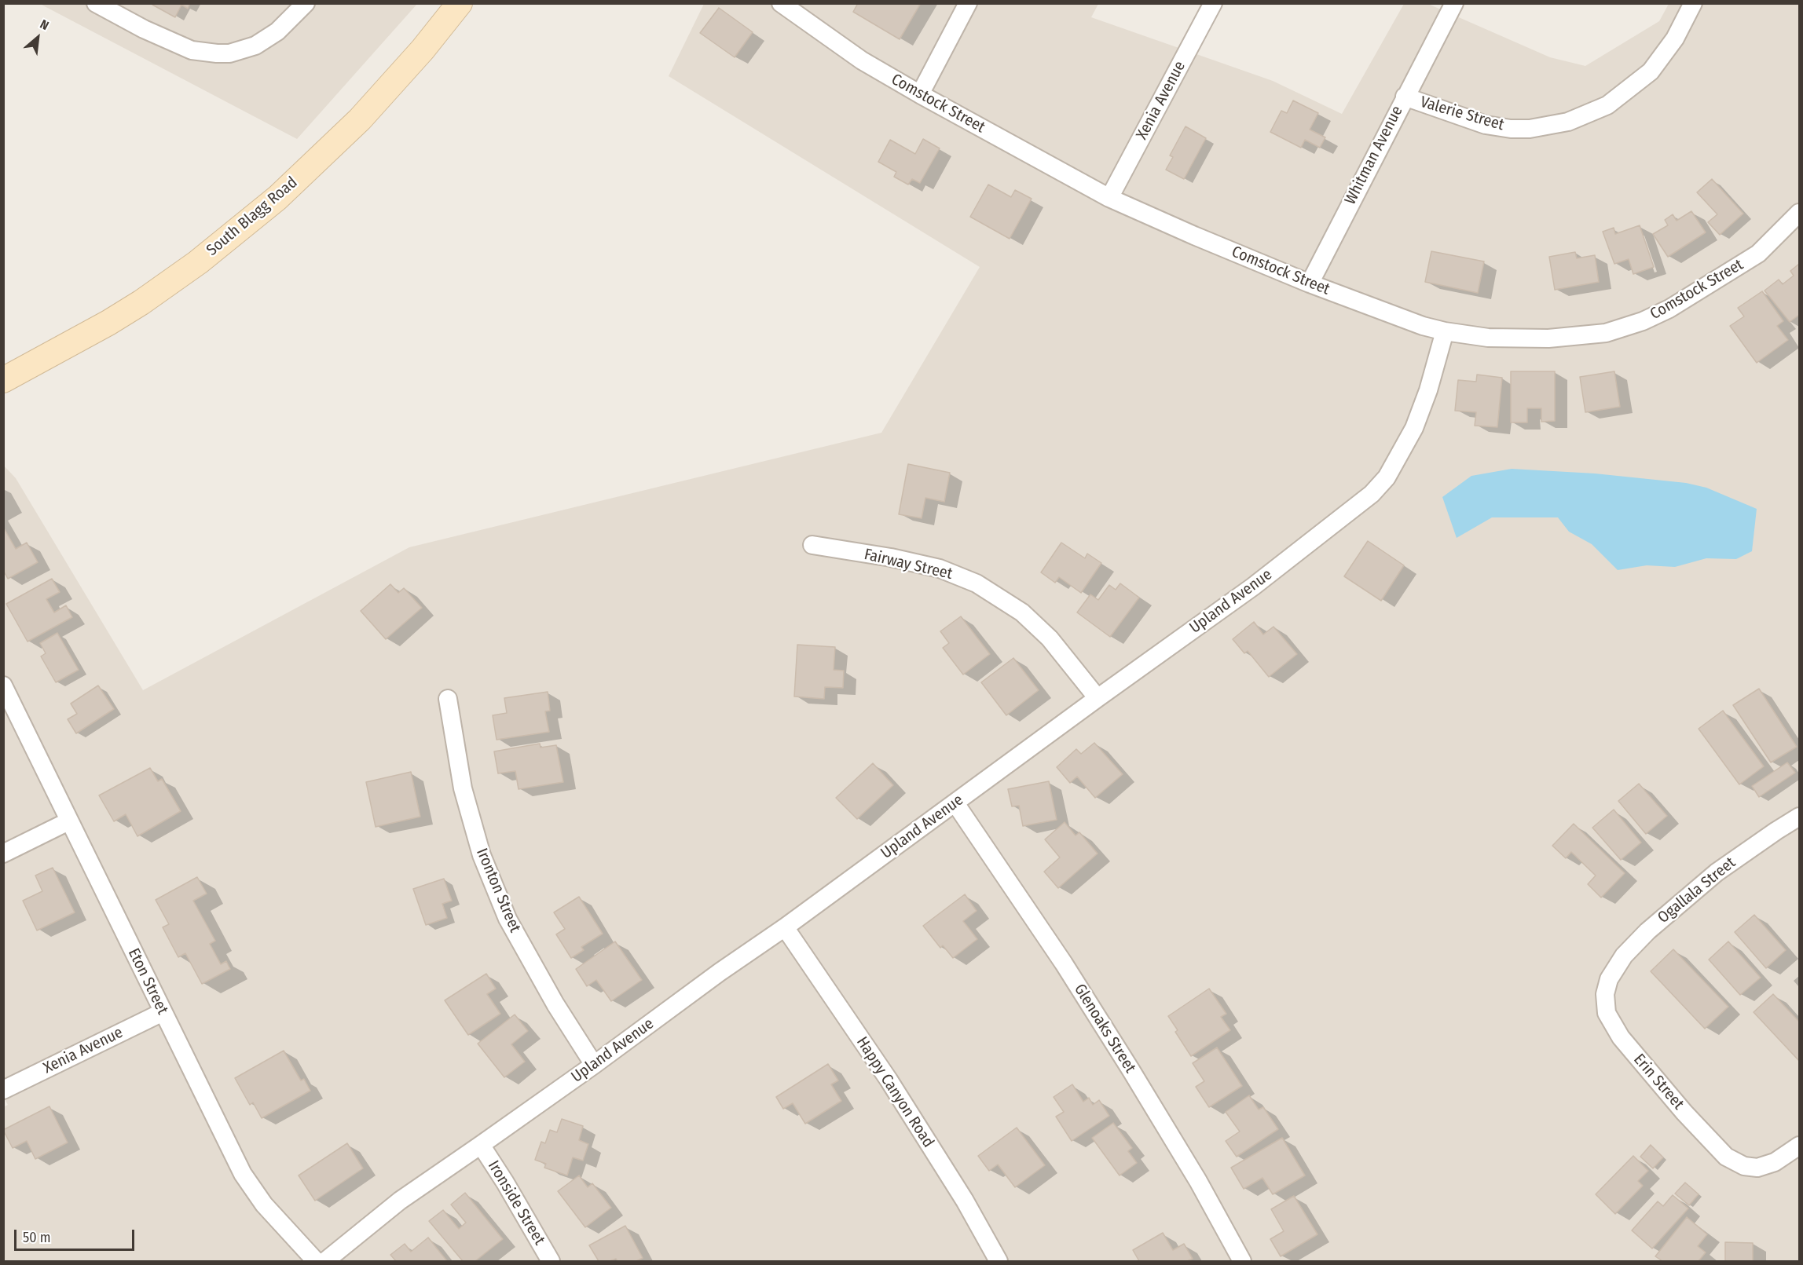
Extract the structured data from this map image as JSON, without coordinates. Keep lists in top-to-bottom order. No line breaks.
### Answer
{"streets":{"main road":["South Blagg Road"],"street":["Xenia Avenue","Comstock Street","Valerie Street","Whitman Avenue","Fairway Street","Upland Avenue","Ironton Street","Ogallala Street","Eton Street","Glenoaks Street","Erin Street","Happy Canyon Road","Ironside Street"]},"crossings":[["Xenia Avenue","Comstock Street"],["Xenia Avenue","Eton Street"],["Comstock Street","Whitman Avenue"],["Comstock Street","Upland Avenue"],["Valerie Street","Whitman Avenue"],["Fairway Street","Upland Avenue"],["Upland Avenue","Ironton Street"],["Upland Avenue","Glenoaks Street"],["Upland Avenue","Happy Canyon Road"],["Upland Avenue","Ironside Street"],["Ogallala Street","Erin Street"]],"scale_bar":"50 m","north":"top right"}
